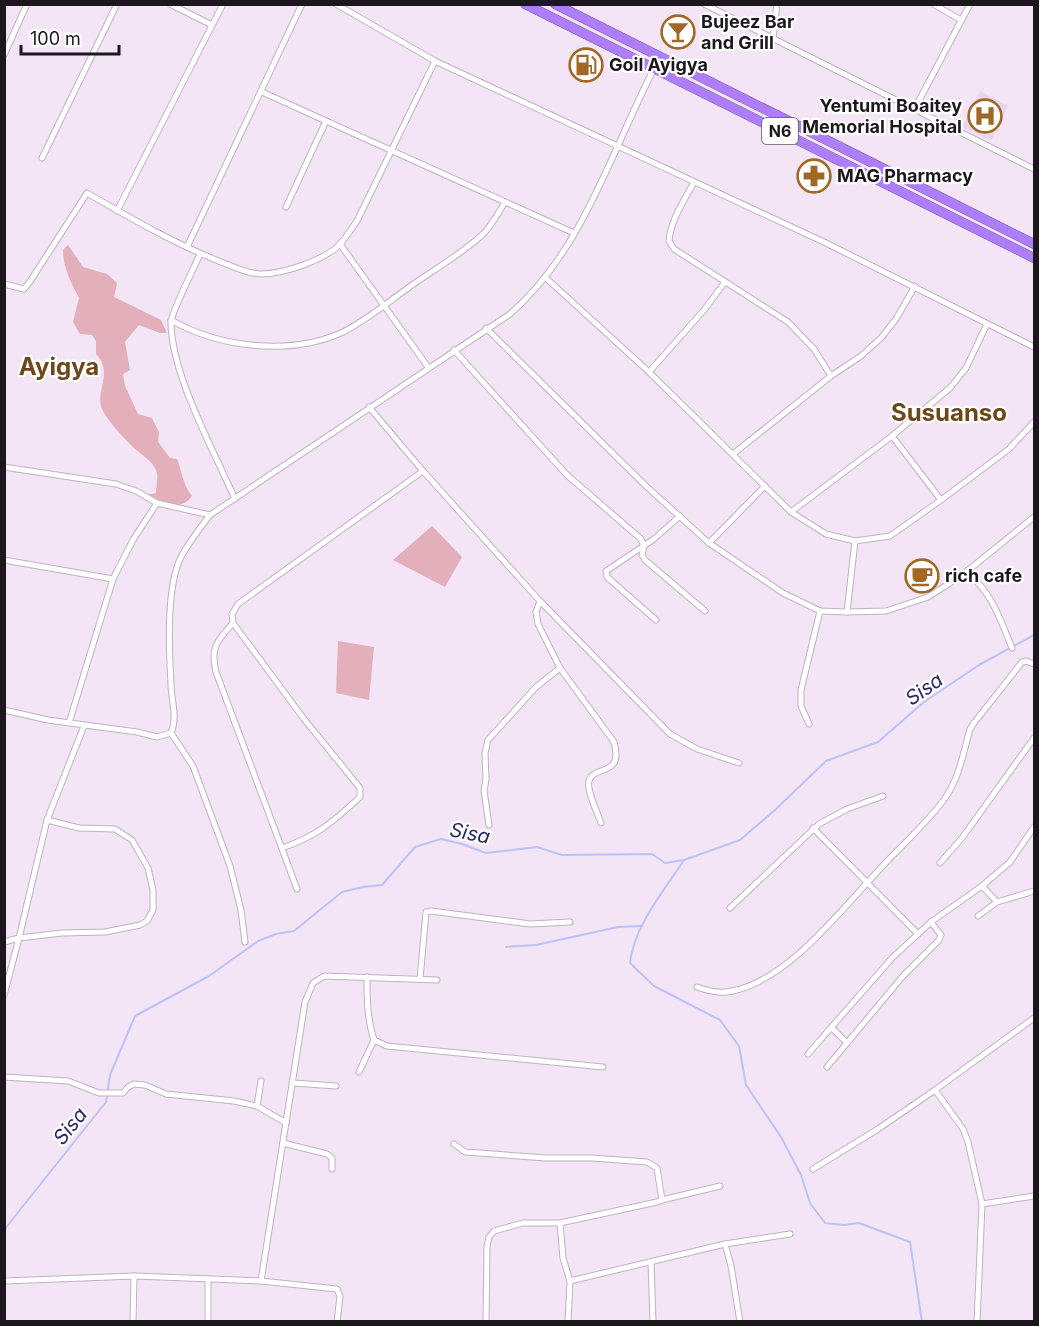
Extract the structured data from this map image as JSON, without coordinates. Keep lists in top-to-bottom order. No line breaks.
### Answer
{"streets":{"highway":["N6"]},"districts":["Ayigya","Susuanso"],"water":["Sisa"],"places":{"bar":["Bujeez Bar and Grill"],"fuel station":["Goil Ayigya"],"hospital":["Yentumi Boaitey Memorial Hospital"],"pharmacy":["MAG Pharmacy"],"cafe":["rich cafe"]},"scale_bar":"100 m"}
